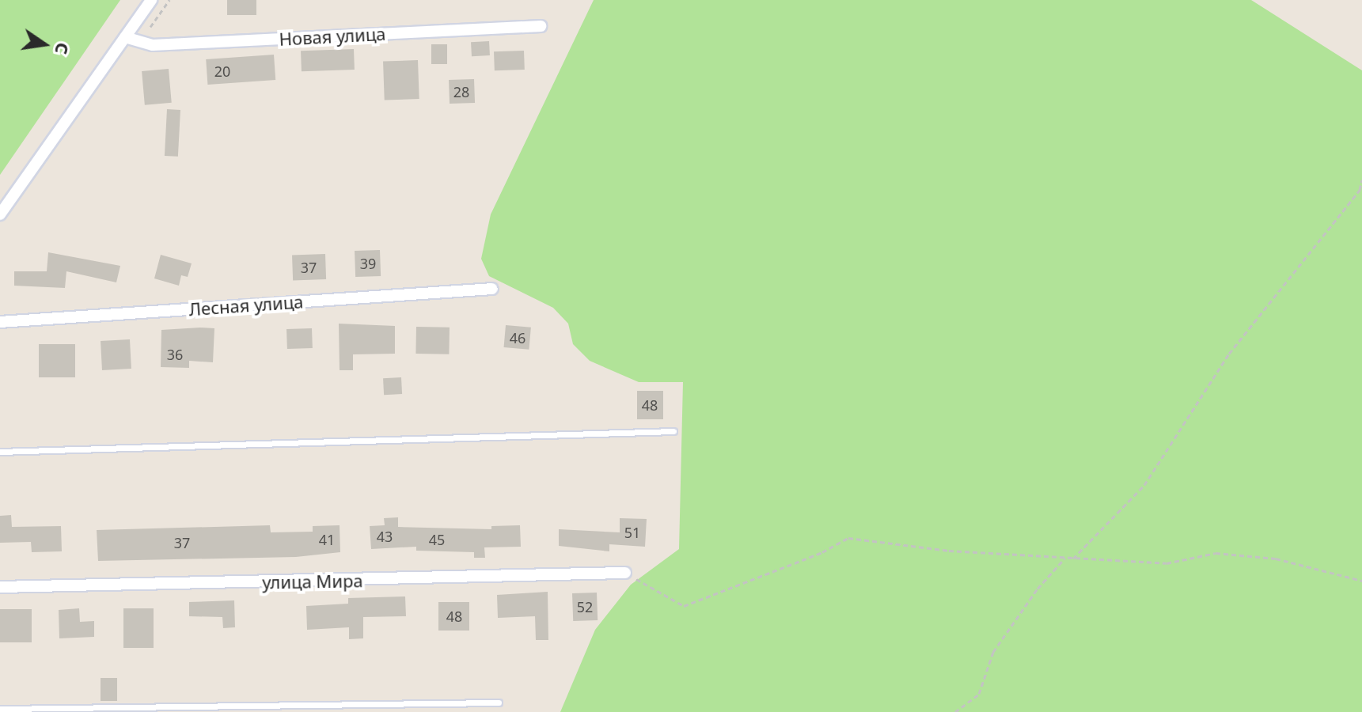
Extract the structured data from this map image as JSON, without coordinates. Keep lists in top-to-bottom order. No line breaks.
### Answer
{"streets":{"street":["Новая улица","Лесная улица","улица Мира"]},"house_numbers":["20","28","39","37","46","36","48","51","43","41","45","37","52","48"],"north":"right"}
